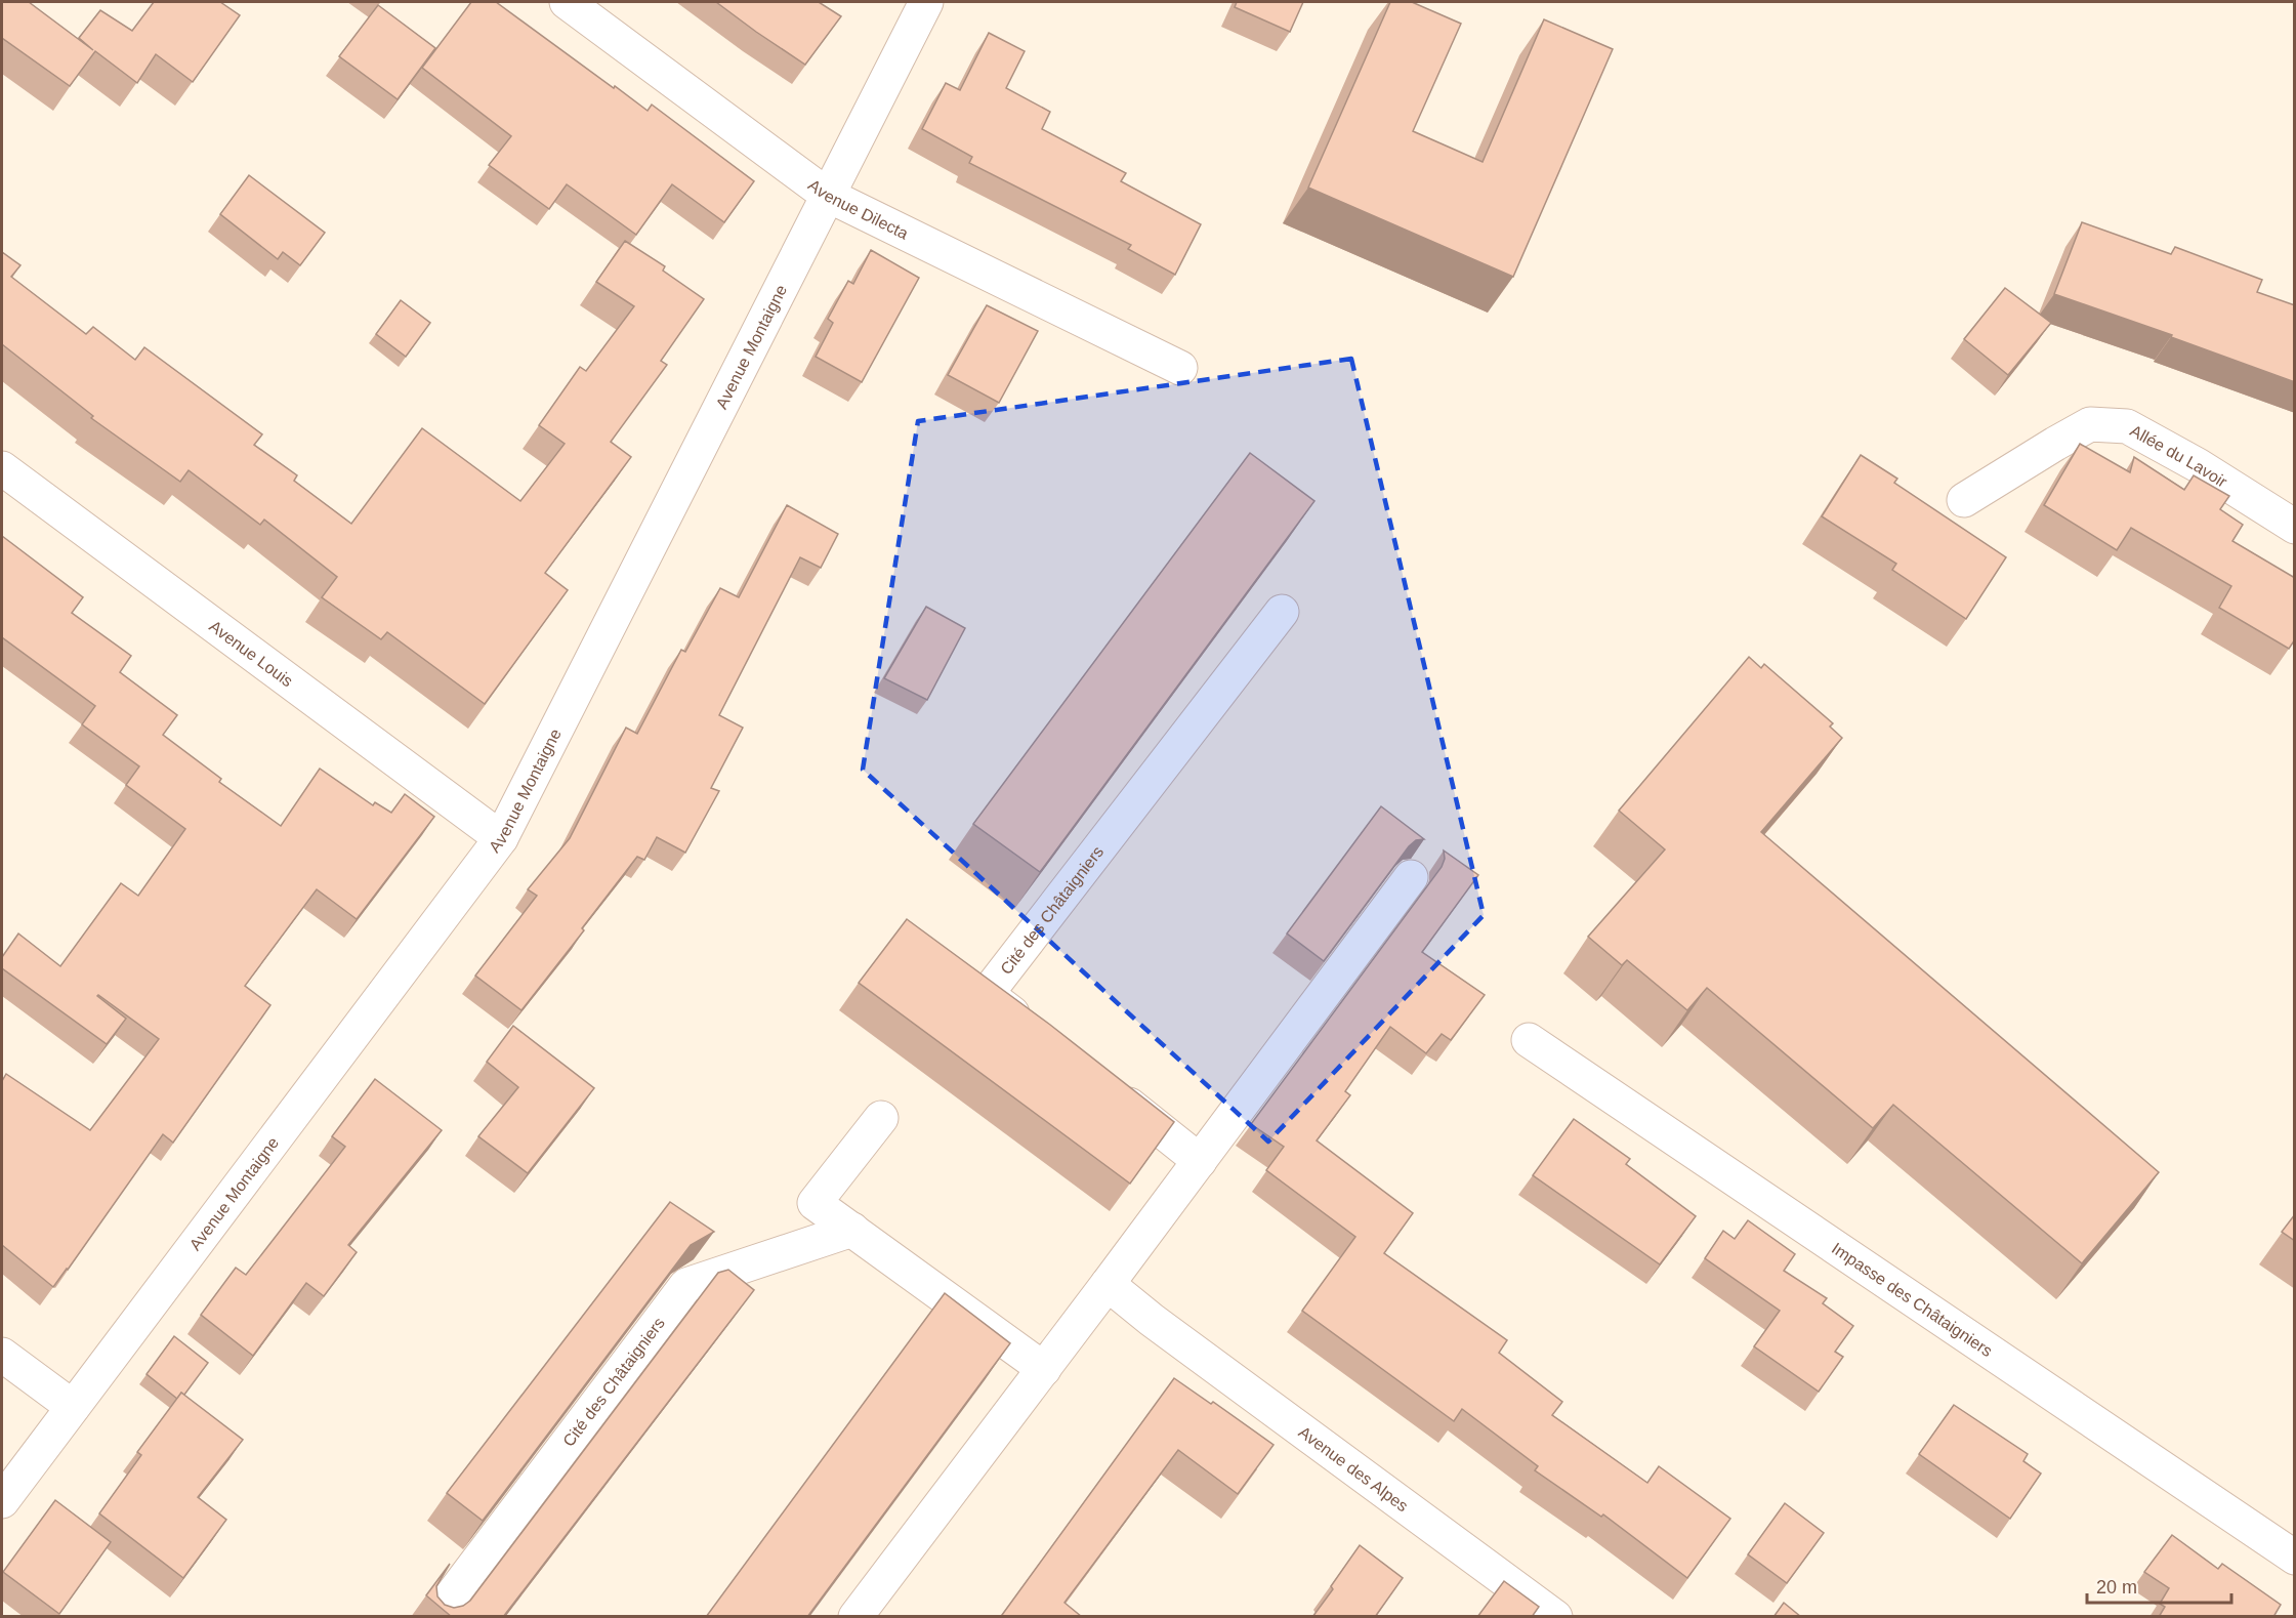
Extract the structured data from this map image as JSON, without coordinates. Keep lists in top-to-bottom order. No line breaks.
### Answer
{"streets":{"street":["Avenue Dilecta","Avenue Montaigne","Allée du Lavoir","Avenue Louis","Cité des Châtaigniers","Impasse des Châtaigniers","Avenue des Alpes"]},"crossings":[["Avenue Dilecta","Avenue Montaigne"],["Avenue Montaigne","Avenue Louis"]],"scale_bar":"20 m"}
